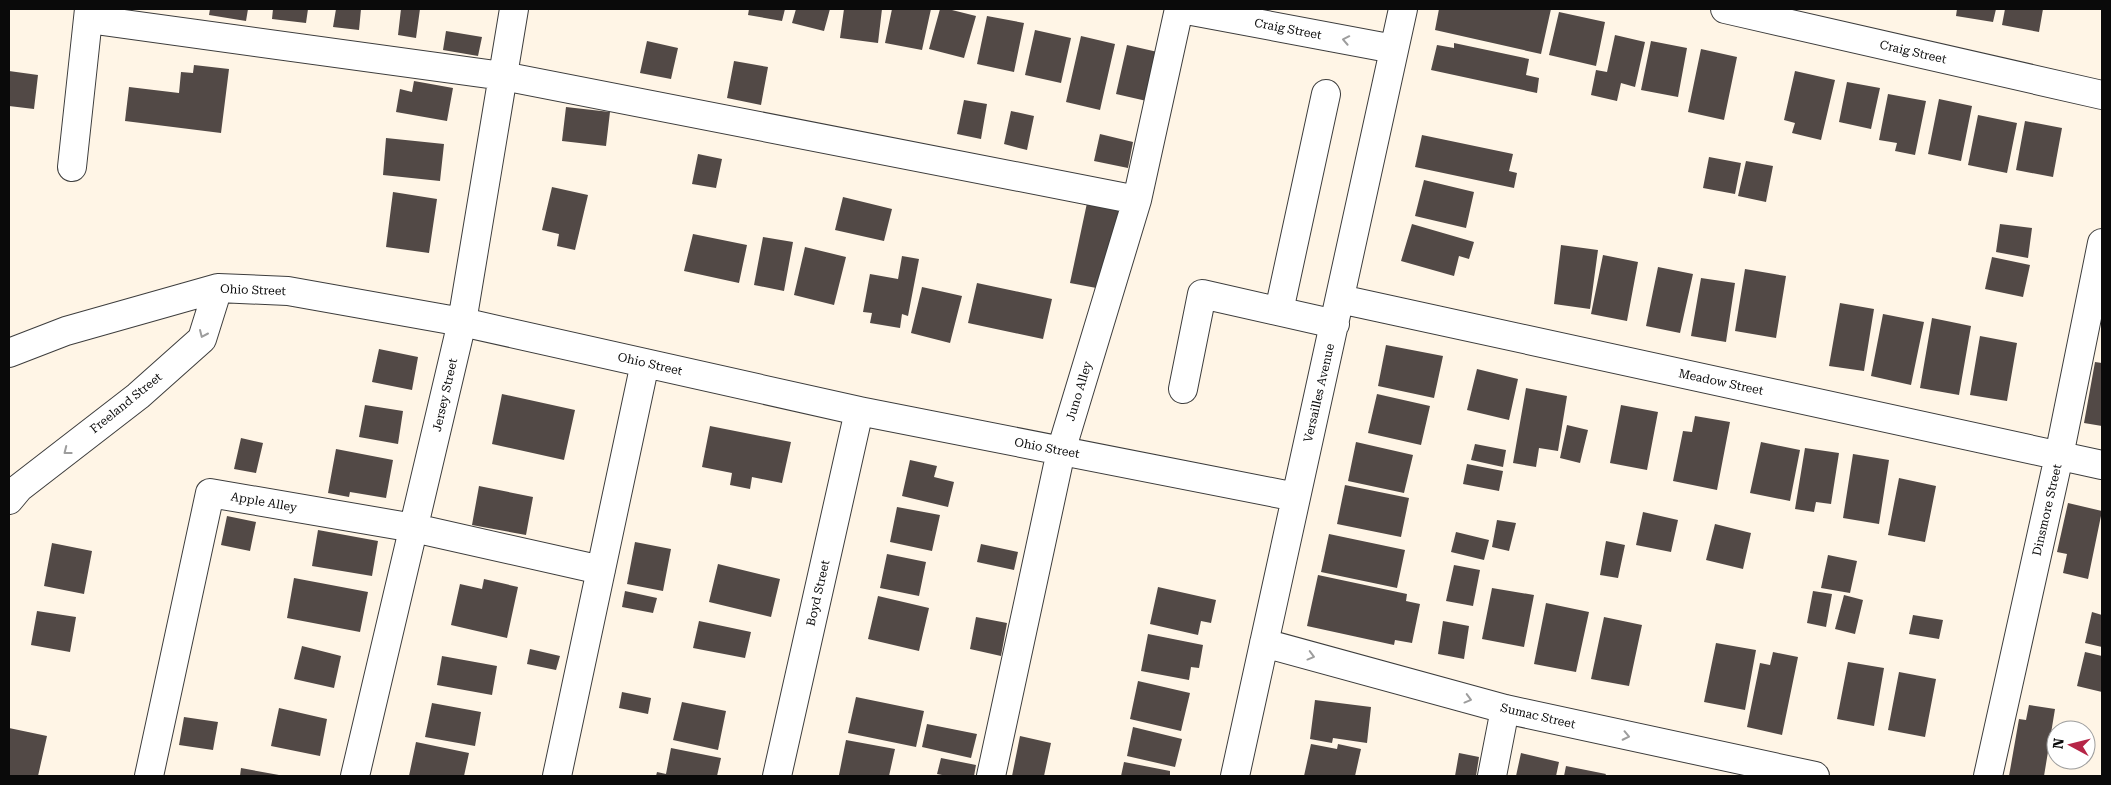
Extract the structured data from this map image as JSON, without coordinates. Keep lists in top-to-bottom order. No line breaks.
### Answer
{"streets":{"street":["Craig Street","Ohio Street","Meadow Street","Juno Alley","Versailles Avenue","Jersey Street","Freeland Street","Apple Alley","Dinsmore Street","Boyd Street","Sumac Street"]},"crossings":[["Craig Street","Juno Alley"],["Craig Street","Versailles Avenue"],["Ohio Street","Juno Alley"],["Ohio Street","Versailles Avenue"],["Ohio Street","Jersey Street"],["Ohio Street","Freeland Street"],["Ohio Street","Boyd Street"],["Meadow Street","Versailles Avenue"],["Meadow Street","Dinsmore Street"],["Versailles Avenue","Sumac Street"],["Jersey Street","Apple Alley"]],"one_way":["Craig Street","Freeland Street","Sumac Street"],"north":"left"}
